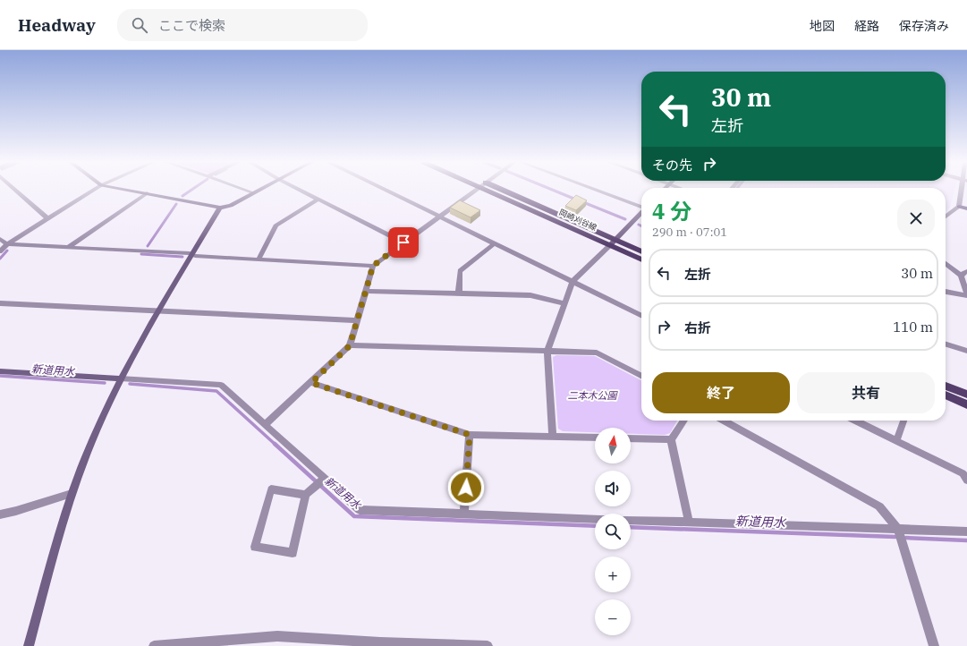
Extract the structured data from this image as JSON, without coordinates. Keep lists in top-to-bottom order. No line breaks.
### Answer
{"streets":{"main road":["岡崎刈谷線"]},"water":["新道用水"],"parks":["二本木公園"],"north":"top","page":{"header":"Headway","search":"ここで検索","nav":["地図","経路","保存済み"],"turn":["30 m","左折"],"then":"その先","heading":["4 分","290 m · 07:01"],"list":[{"name":"左折","value":"30 m"},{"name":"右折","value":"110 m"}],"buttons":["終了","共有"],"map_buttons":["+","−"]}}
